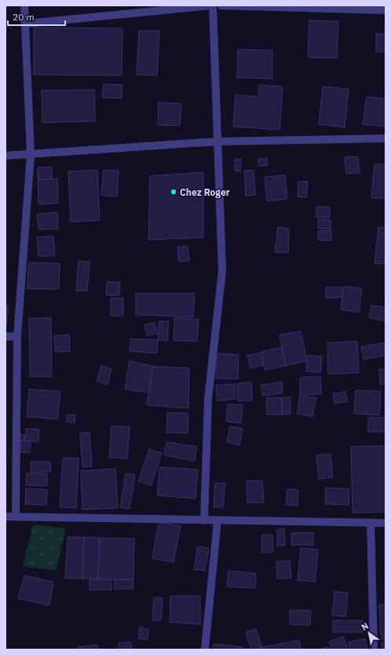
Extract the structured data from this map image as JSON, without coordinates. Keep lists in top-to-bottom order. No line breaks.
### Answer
{"places":["Chez Roger"],"scale_bar":"20 m","north":"top left"}
